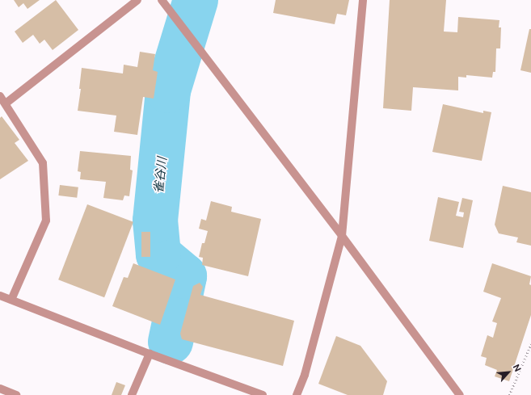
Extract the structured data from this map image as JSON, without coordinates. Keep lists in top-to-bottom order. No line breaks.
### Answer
{"water":["雀谷川"],"north":"top right"}
